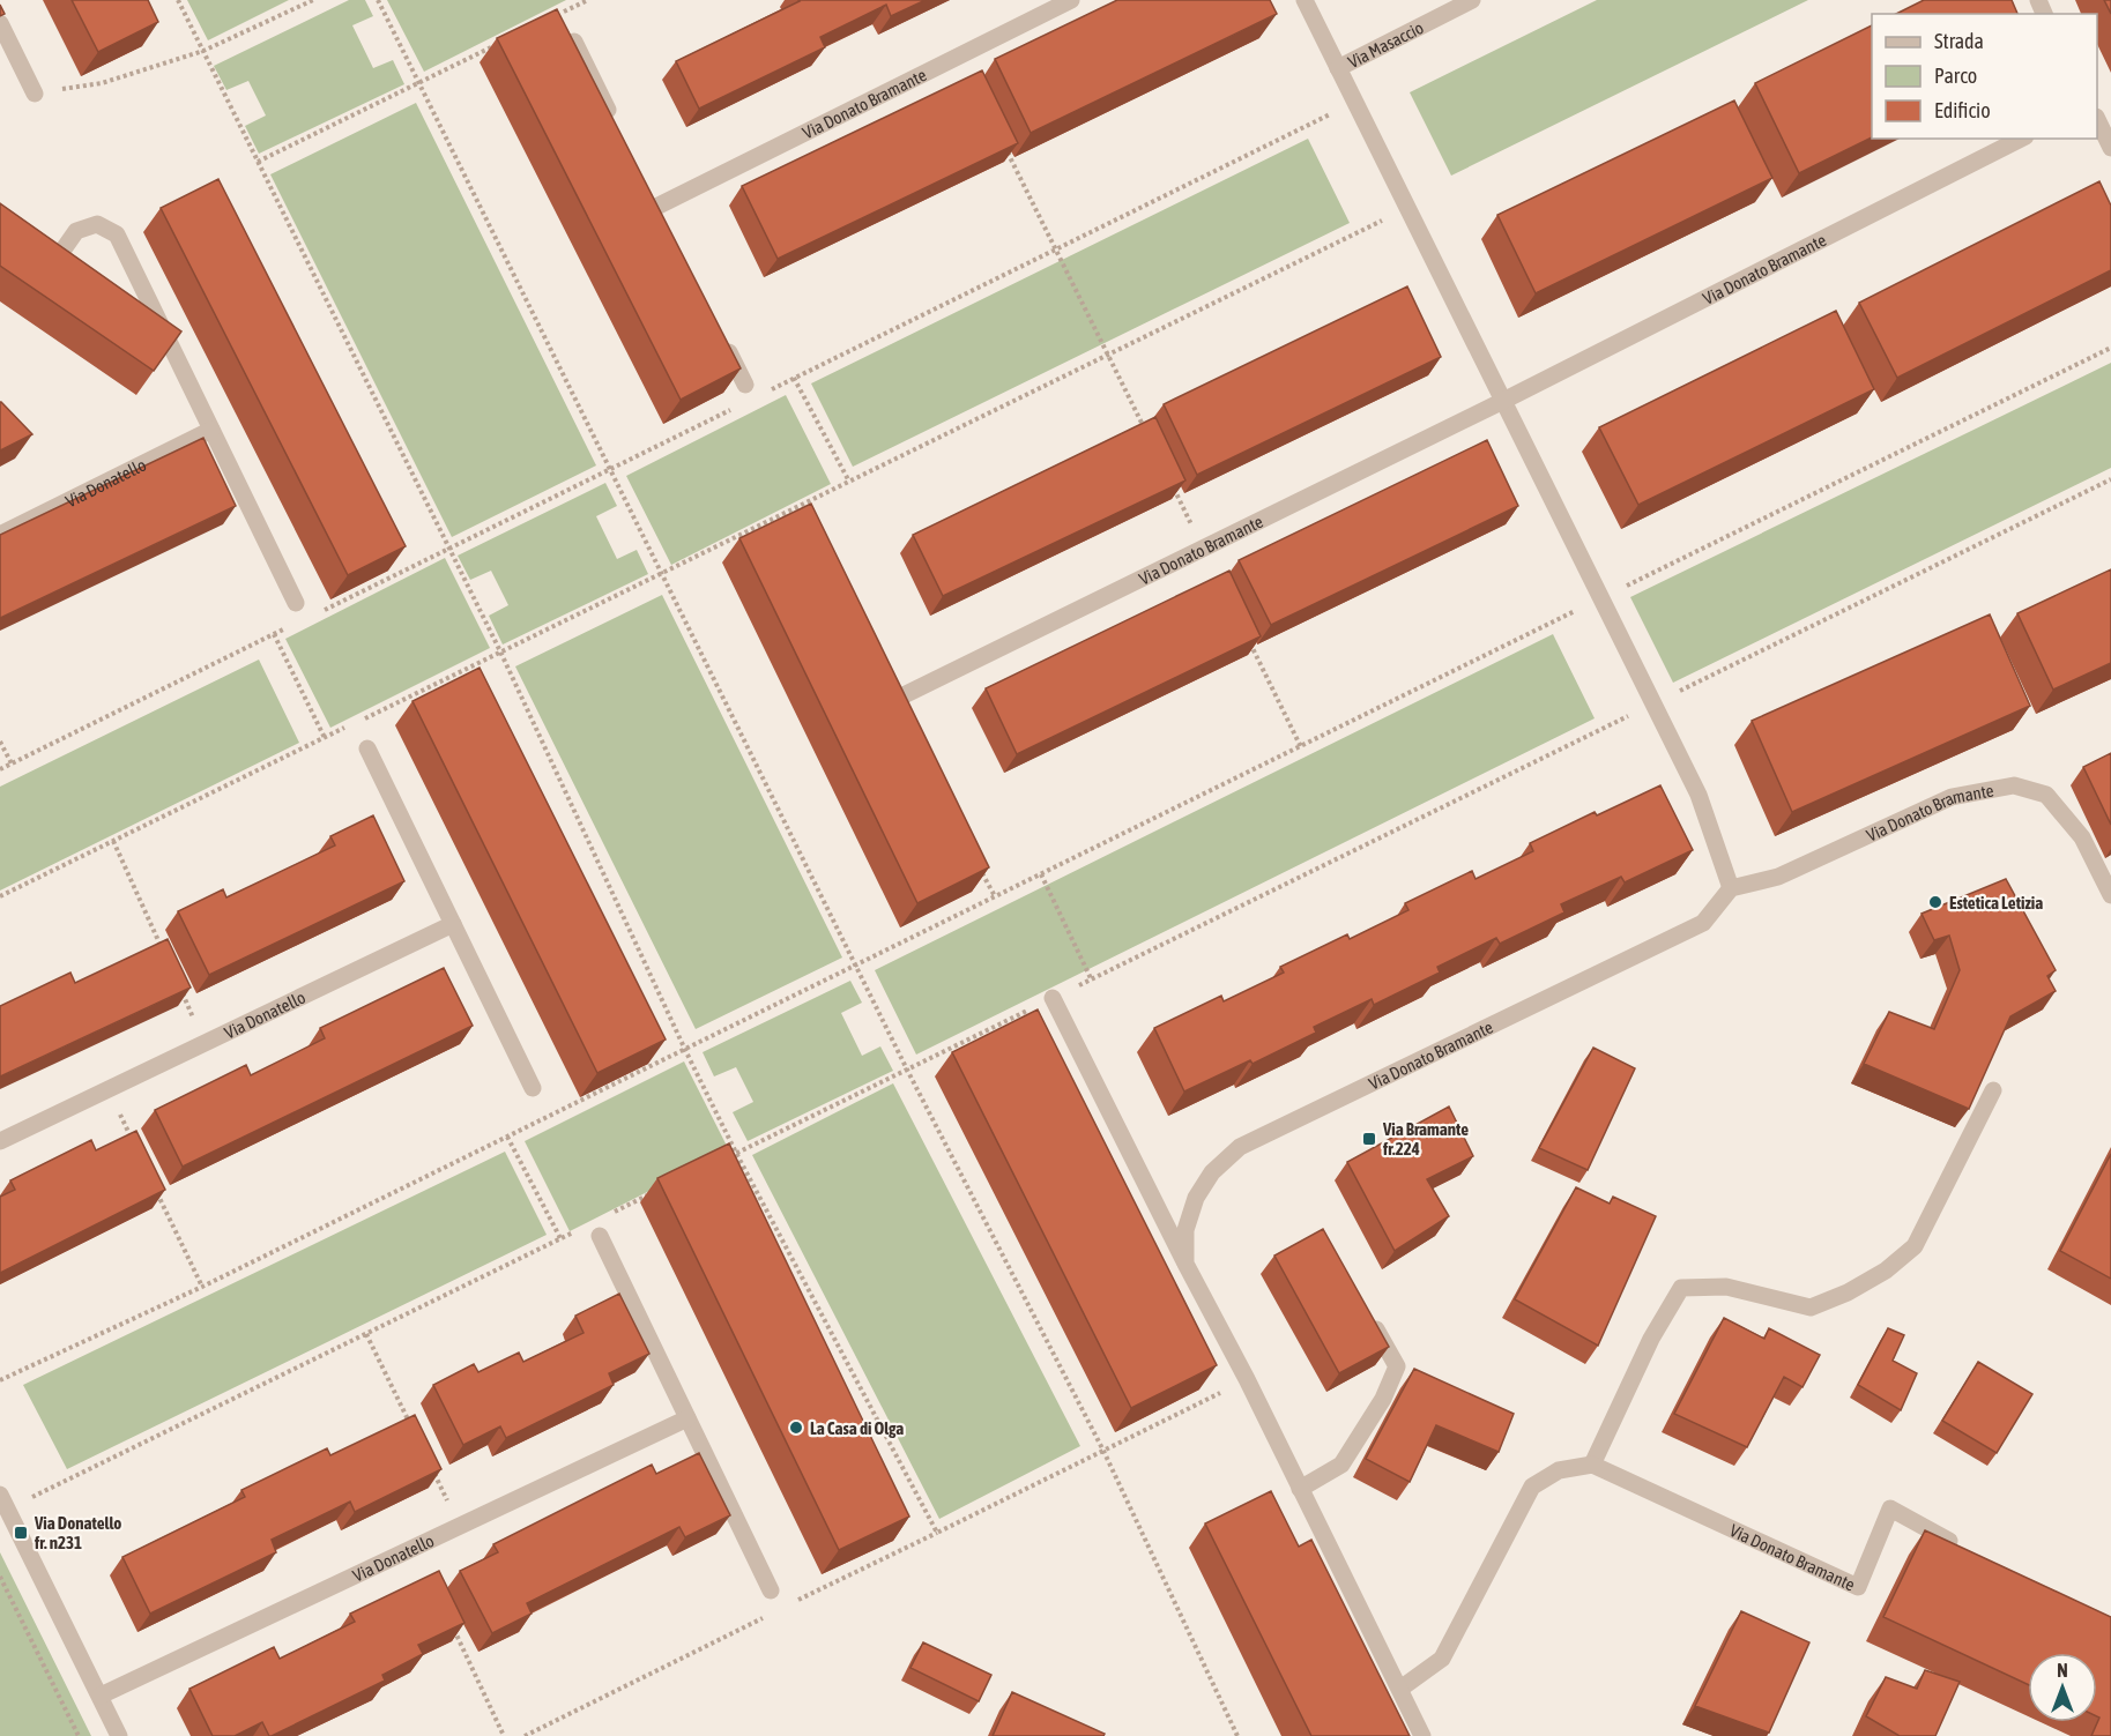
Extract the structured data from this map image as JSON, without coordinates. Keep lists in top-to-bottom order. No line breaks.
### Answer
{"streets":{"street":["Via Masaccio","Via Donato Bramante","Via Donatello"]},"places":{"other":["Estetica Letizia","La Casa di Olga"],"transit":["Via Bramante fr.224","Via Donatello fr. n231"]},"legend":["Strada","Parco","Edificio"],"north":"top"}
